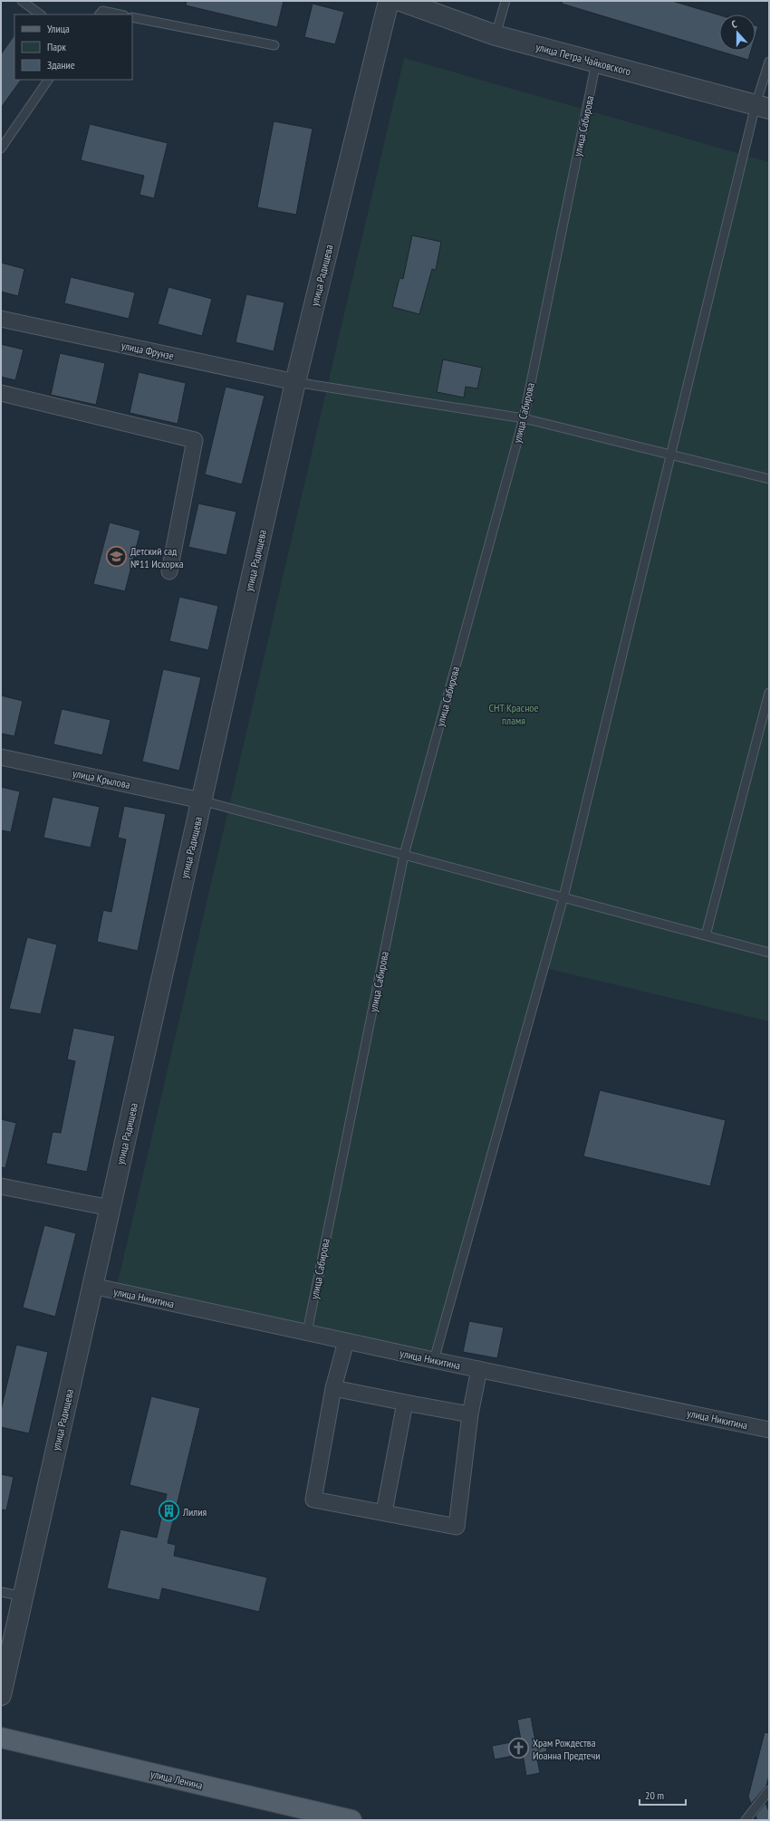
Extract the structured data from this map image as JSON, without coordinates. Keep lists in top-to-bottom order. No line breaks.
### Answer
{"streets":{"main road":["улица Ленина"],"street":["улица Петра Чайковского","улица Радищева","улица Фрунзе","улица Крылова","улица Никитина"],"lane":["улица Сабирова"]},"crossings":[["улица Петра Чайковского","улица Сабирова"],["улица Сабирова","улица Никитина"],["улица Радищева","улица Фрунзе"],["улица Радищева","улица Крылова"],["улица Радищева","улица Никитина"]],"parks":["СНТ Красное пламя"],"places":{"school or university":["Детский сад №11 Искорка"],"building":["Лилия"],"church":["Храм Рождества Иоанна Предтечи"]},"legend":["Улица","Парк","Здание"],"scale_bar":"20 m","north":"top"}
